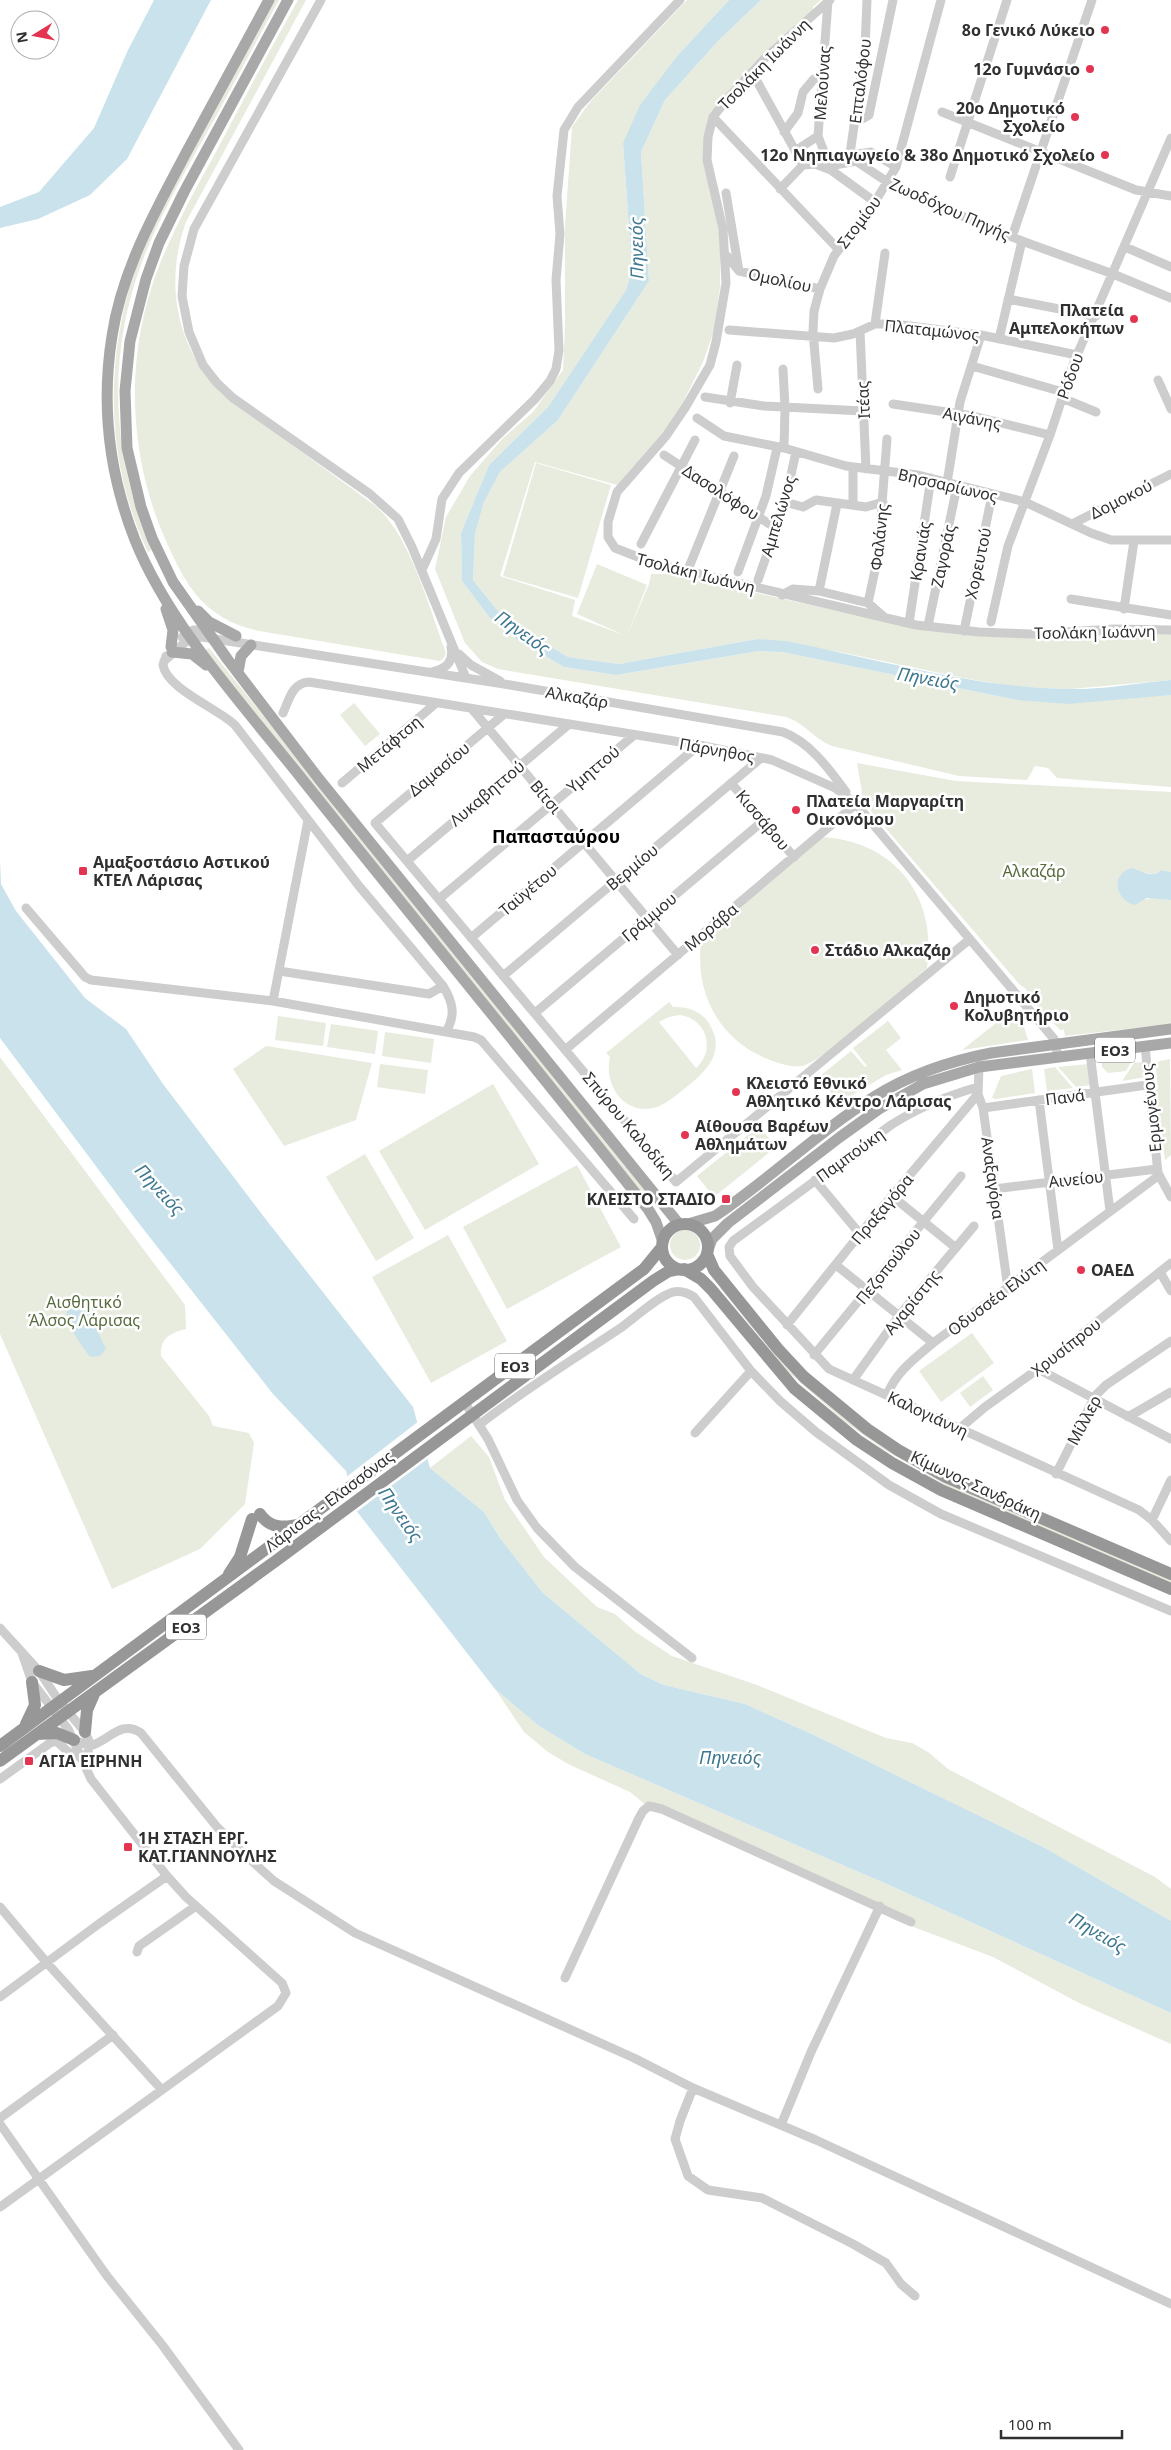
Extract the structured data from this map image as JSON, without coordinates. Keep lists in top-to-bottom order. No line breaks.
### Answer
{"streets":{"highway":["ΕΟ3","Κίμωνος Σανδράκη","Λάρισας - Ελασσόνας"],"street":["Τσολάκη Ιωάννη","Επταλόφου","Μελούνας","Ζωοδόχου Πηγής","Στομίου","Ομολίου","Πλαταμώνος","Ρόδου","Ιτέας","Αιγάνης","Βησσαρίωνος","Δασολόφου","Δομοκού","Αμπελώνος","Φαλάνης","Κρανιάς","Ζαγοράς","Χορευτού","Αλκαζάρ","Μετάφτση","Πάρνηθος","Δαμασίου","Υμηττού","Λυκαβηττού","Βίτσι","Κισσάβου","Βερμίου","Ταϋγέτου","Γράμμου","Μοράβα","Πανά","Ερμογένους","Σπύρου Καλοδίκη","Παμπούκη","Αναξαγόρα","Αινείου","Πραξαγόρα","Πεζοπούλου","Οδυσσέα Ελύτη","Αγαρίστης","Χρυσίπpου","Καλογιάννη","Μίλλερ"]},"crossings":[["Τσολάκη Ιωάννη","Μελούνας"],["Τσολάκη Ιωάννη","Ομολίου"],["Τσολάκη Ιωάννη","Κρανιάς"],["Τσολάκη Ιωάννη","Ζαγοράς"],["Τσολάκη Ιωάννη","Χορευτού"],["Επταλόφου","Ζωοδόχου Πηγής"],["Ζωοδόχου Πηγής","Στομίου"],["Ζωοδόχου Πηγής","Ρόδου"],["Στομίου","Ομολίου"],["Στομίου","Πλαταμώνος"],["Πλαταμώνος","Ρόδου"],["Πλαταμώνος","Ιτέας"],["Ρόδου","Αιγάνης"],["Ρόδου","Βησσαρίωνος"],["Ιτέας","Βησσαρίωνος"],["Βησσαρίωνος","Δομοκού"],["Βησσαρίωνος","Αμπελώνος"],["Βησσαρίωνος","Φαλάνης"],["Βησσαρίωνος","Κρανιάς"],["Βησσαρίωνος","Ζαγοράς"],["Βησσαρίωνος","Χορευτού"],["Δασολόφου","Αμπελώνος"],["Αλκαζάρ","Πάρνηθος"],["Αλκαζάρ","Μοράβα"],["Μετάφτση","Πάρνηθος"],["Πάρνηθος","Δαμασίου"],["Πάρνηθος","Υμηττού"],["Πάρνηθος","Λυκαβηττού"],["Πάρνηθος","Βίτσι"],["Πάρνηθος","Βερμίου"],["Πάρνηθος","Ταϋγέτου"],["Πάρνηθος","Μοράβα"],["Πάρνηθος","ΕΟ3"],["Πάρνηθος","Σπύρου Καλοδίκη"],["Δαμασίου","Βίτσι"],["Δαμασίου","Σπύρου Καλοδίκη"],["Υμηττού","Βίτσι"],["Υμηττού","Σπύρου Καλοδίκη"],["Λυκαβηττού","Βίτσι"],["Λυκαβηττού","Σπύρου Καλοδίκη"],["Βίτσι","Βερμίου"],["Βίτσι","Ταϋγέτου"],["Βίτσι","Γράμμου"],["Βίτσι","Μοράβα"],["Κισσάβου","Βερμίου"],["Κισσάβου","Γράμμου"],["Κισσάβου","Μοράβα"],["Βερμίου","Σπύρου Καλοδίκη"],["Ταϋγέτου","Σπύρου Καλοδίκη"],["Γράμμου","Σπύρου Καλοδίκη"],["Μοράβα","Σπύρου Καλοδίκη"],["ΕΟ3","Ερμογένους"],["ΕΟ3","Αναξαγόρα"],["ΕΟ3","Κίμωνος Σανδράκη"],["ΕΟ3","Λάρισας - Ελασσόνας"],["Πανά","Ερμογένους"],["Πανά","Αναξαγόρα"],["Ερμογένους","Αινείου"],["Ερμογένους","Οδυσσέα Ελύτη"],["Παμπούκη","Αναξαγόρα"],["Παμπούκη","Πραξαγόρα"],["Παμπούκη","Καλογιάννη"],["Αναξαγόρα","Αινείου"],["Αναξαγόρα","Πραξαγόρα"],["Αναξαγόρα","Οδυσσέα Ελύτη"],["Αινείου","Οδυσσέα Ελύτη"],["Πραξαγόρα","Οδυσσέα Ελύτη"],["Πραξαγόρα","Καλογιάννη"],["Πεζοπούλου","Οδυσσέα Ελύτη"],["Πεζοπούλου","Καλογιάννη"],["Οδυσσέα Ελύτη","Αγαρίστης"],["Αγαρίστης","Καλογιάννη"],["Χρυσίπpου","Καλογιάννη"],["Καλογιάννη","Μίλλερ"],["Κίμωνος Σανδράκη","Λάρισας - Ελασσόνας"]],"districts":["Παπασταύρου"],"water":["Πηνειός"],"parks":["Αλκαζάρ","Αισθητικό Άλσος Λάρισας"],"places":{"other":["8ο Γενικό Λύκειο","12ο Γυμνάσιο","20ο Δημοτικό Σχολείο","12o Νηπιαγωγείο & 38ο Δημοτικό Σχολείο","Πλατεία Αμπελοκήπων","Πλατεία Μαργαρίτη Οικονόμου","Στάδιο Αλκαζάρ","Δημοτικό Κολυβητήριο","Κλειστό Εθνικό Αθλητικό Κέντρο Λάρισας","Αίθουσα Βαρέων Αθλημάτων","ΟΑΕΔ"],"transit":["Αμαξοστάσιο Αστικού ΚΤΕΛ Λάρισας","ΚΛΕΙΣΤΟ ΣΤΑΔΙΟ","ΑΓΙΑ ΕΙΡΗΝΗ","1Η ΣΤΑΣΗ ΕΡΓ. ΚΑΤ.ΓΙΑΝΝΟΥΛΗΣ"]},"scale_bar":"100 m","north":"left"}
